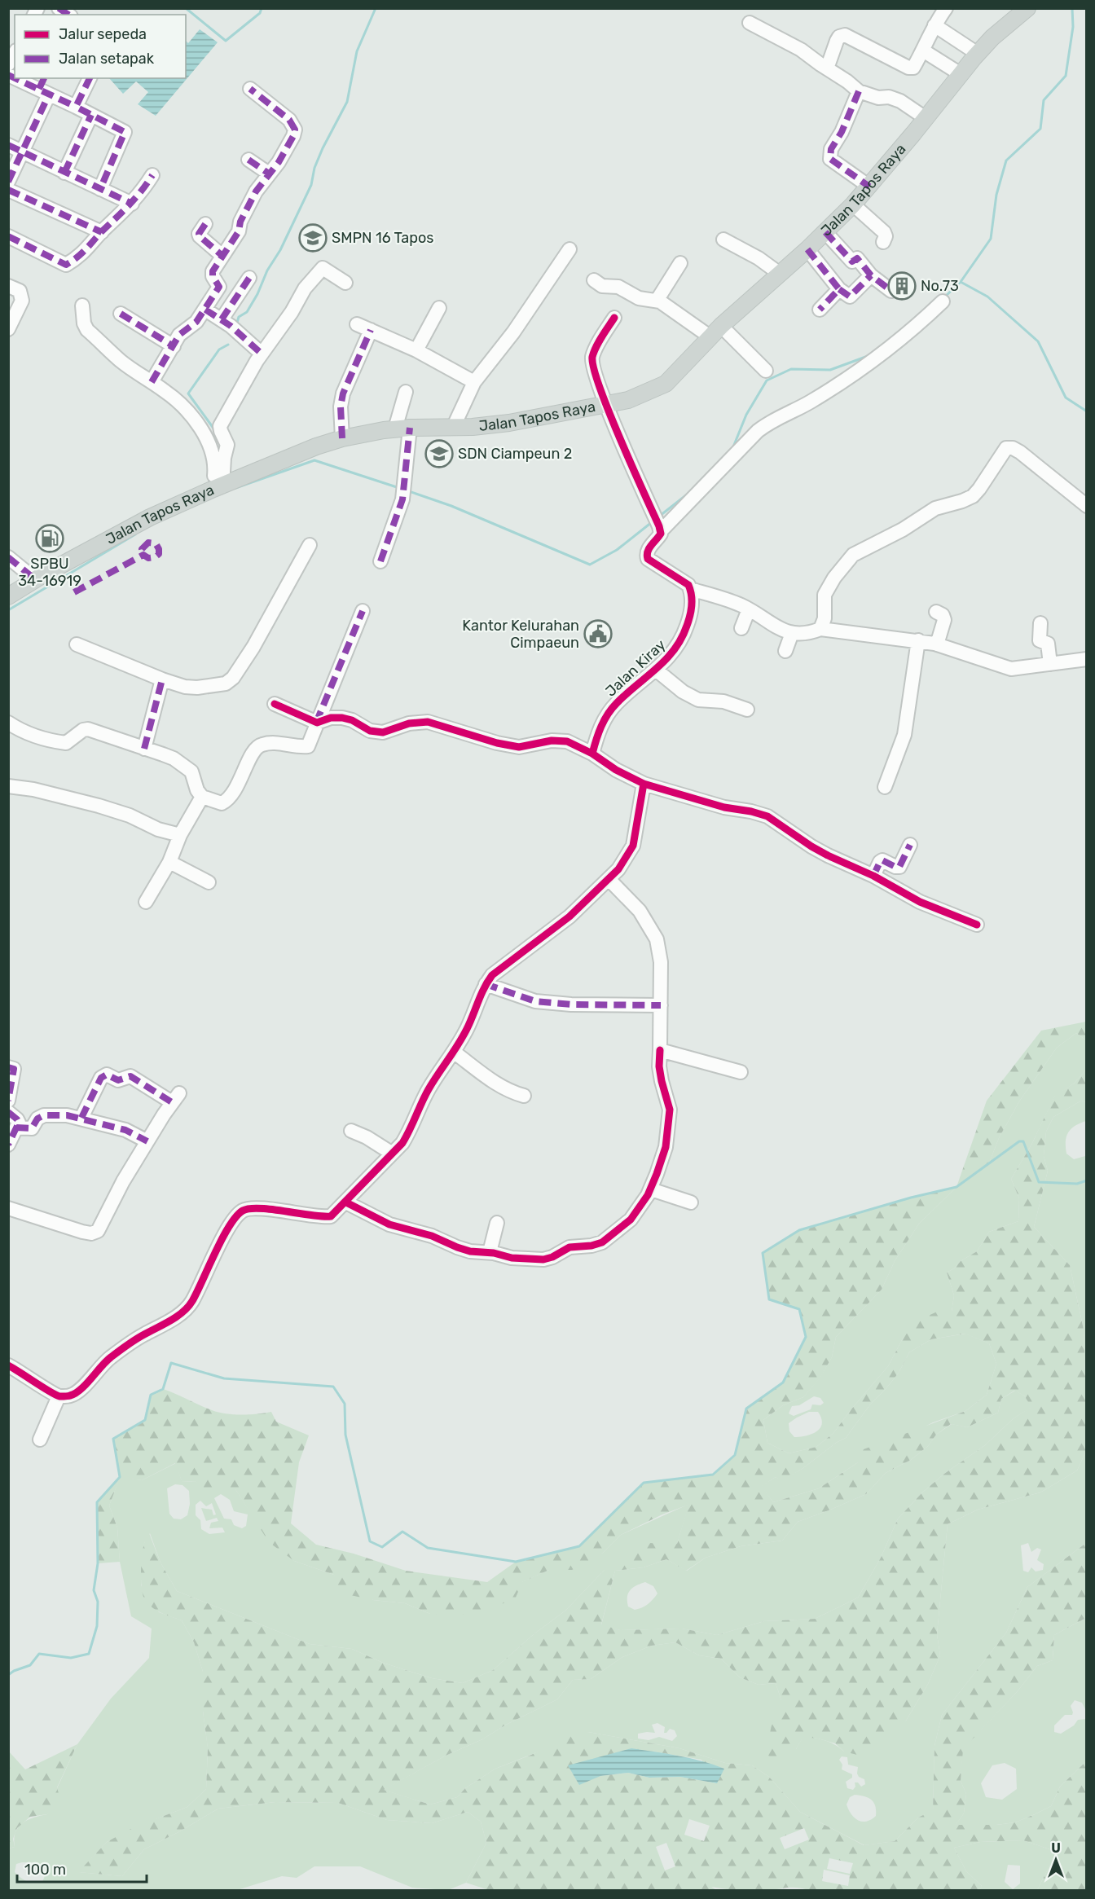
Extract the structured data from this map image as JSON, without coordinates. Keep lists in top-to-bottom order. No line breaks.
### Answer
{"streets":{"main road":["Jalan Tapos Raya"],"street":["Jalan Kiray"]},"places":{"school or university":["SMPN 16 Tapos","SDN Ciampeun 2"],"building":["No.73"],"fuel station":["SPBU 34-16919"],"public building":["Kantor Kelurahan Cimpaeun"]},"legend":["Jalur sepeda","Jalan setapak"],"scale_bar":"100 m","north":"top"}
